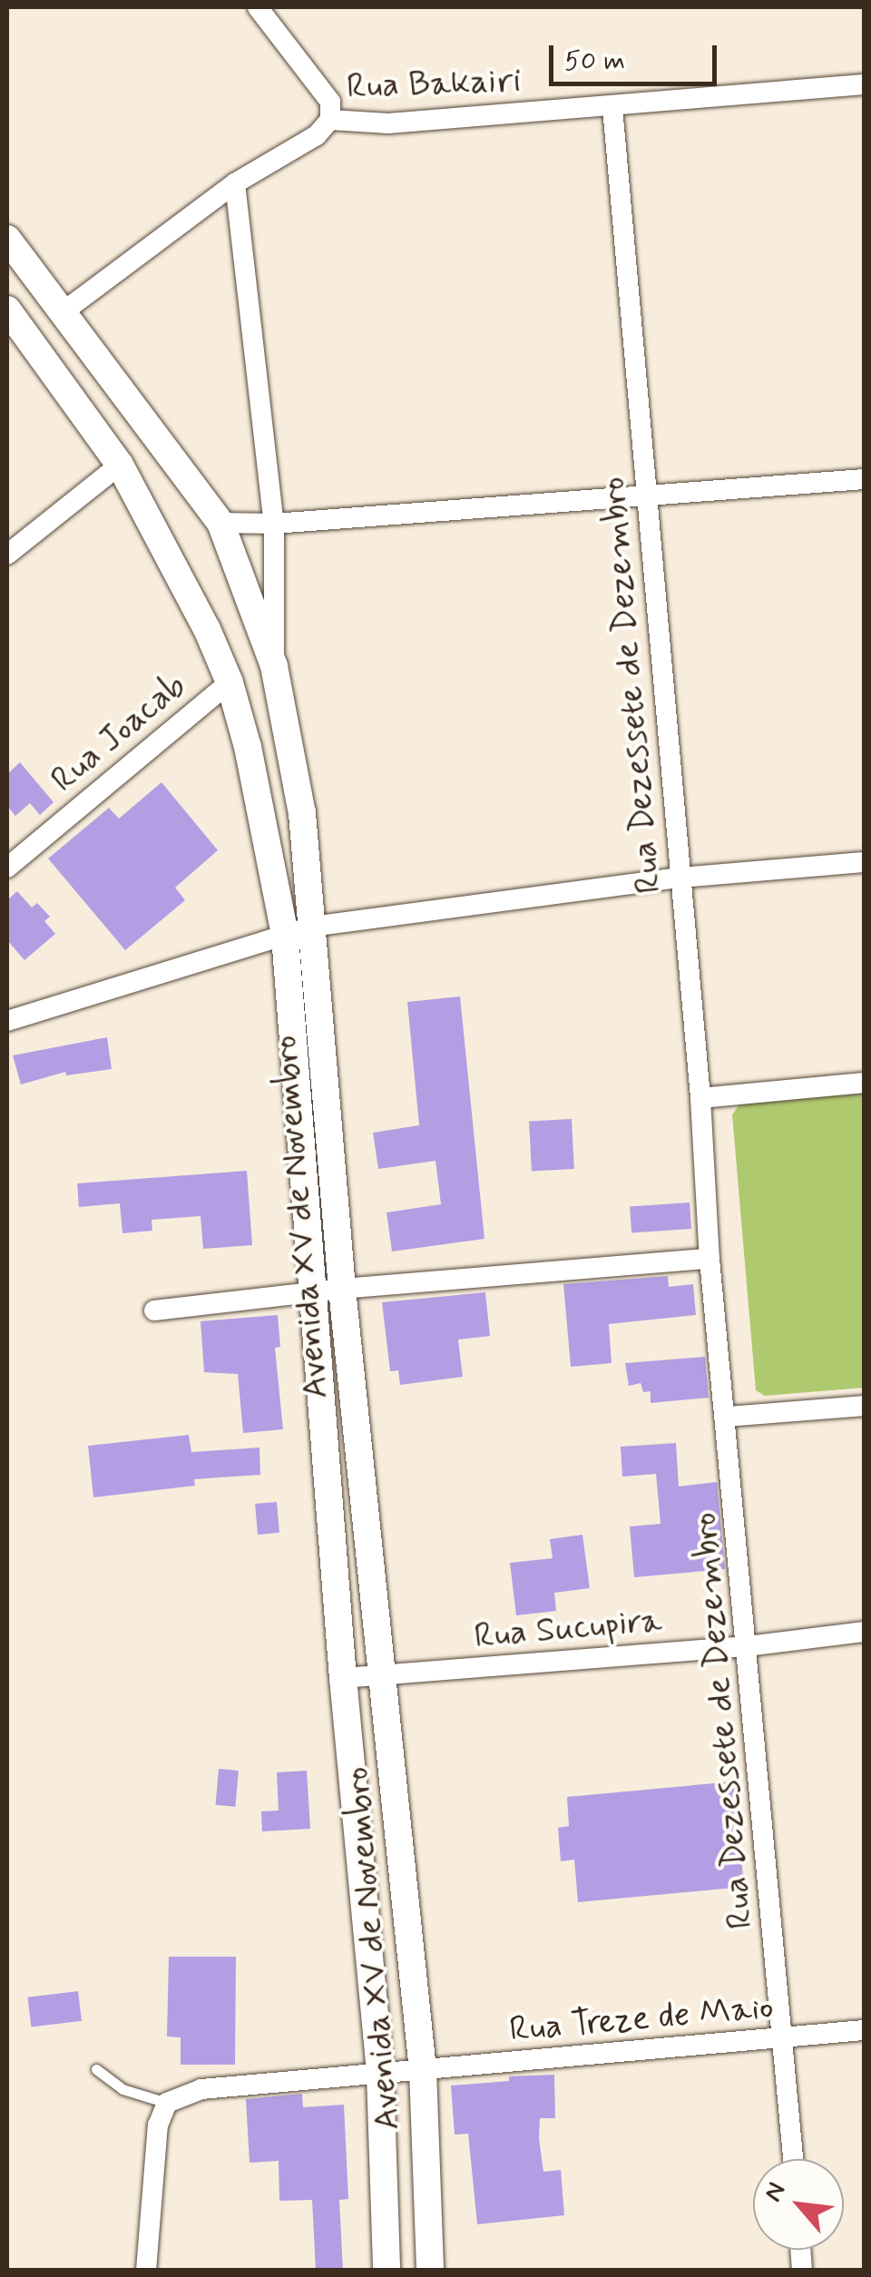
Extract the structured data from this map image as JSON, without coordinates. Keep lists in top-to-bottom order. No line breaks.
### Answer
{"streets":{"main road":["Avenida XV de Novembro"],"street":["Rua Bakairi","Rua Dezessete de Dezembro","Rua Joacab","Rua Sucupira","Rua Treze de Maio"]},"crossings":[["Rua Bakairi","Rua Dezessete de Dezembro"],["Rua Bakairi","Avenida XV de Novembro"],["Rua Dezessete de Dezembro","Rua Sucupira"],["Rua Dezessete de Dezembro","Rua Treze de Maio"],["Rua Joacab","Avenida XV de Novembro"],["Avenida XV de Novembro","Rua Sucupira"],["Avenida XV de Novembro","Rua Treze de Maio"]],"scale_bar":"50 m","north":"top left"}
